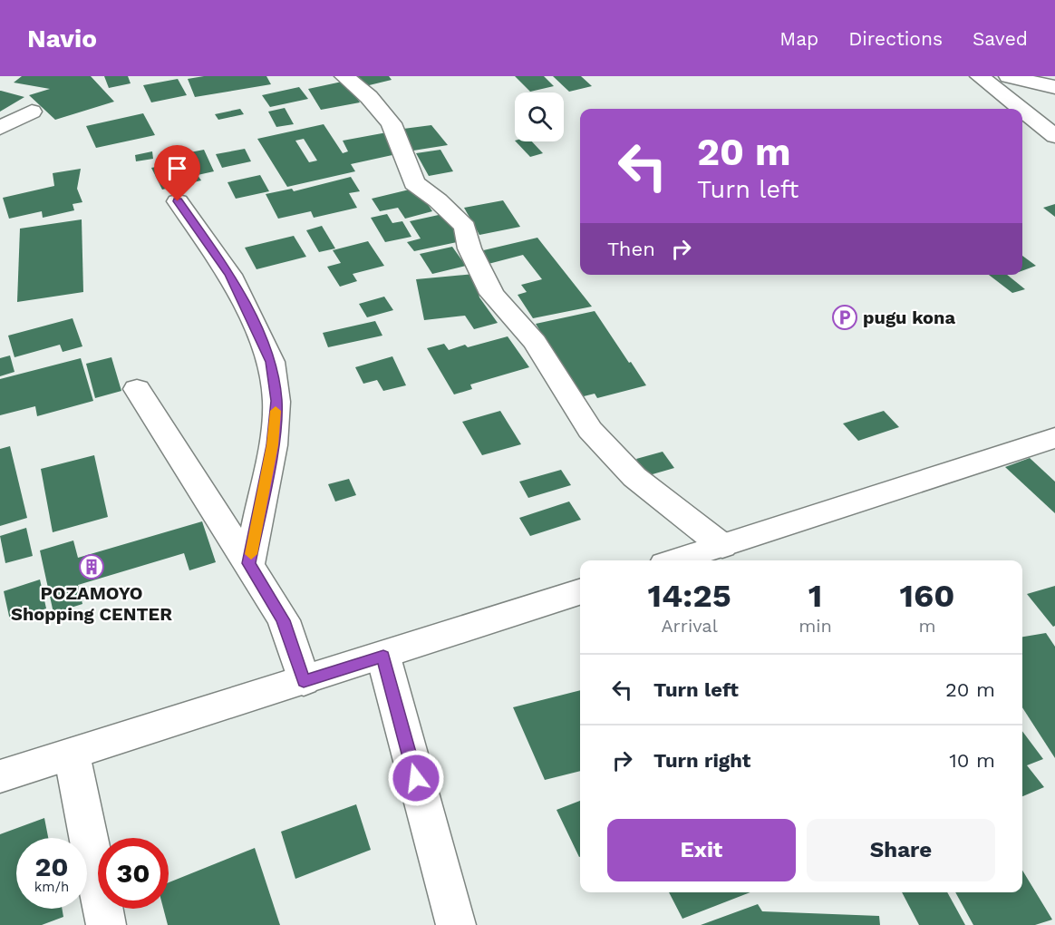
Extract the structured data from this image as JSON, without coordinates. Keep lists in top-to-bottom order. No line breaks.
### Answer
{"places":{"parking":["pugu kona"],"building":["POZAMOYO Shopping CENTER"]},"page":{"header":"Navio","nav":["Map","Directions","Saved"],"turn":["20 m","Turn left"],"then":"Then","eta":["14:25","Arrival","1","min","160","m"],"list":[{"name":"Turn left","value":"20 m"},{"name":"Turn right","value":"10 m"}],"buttons":["Exit","Share"],"speed":"20 km/h","limit":"30"}}
